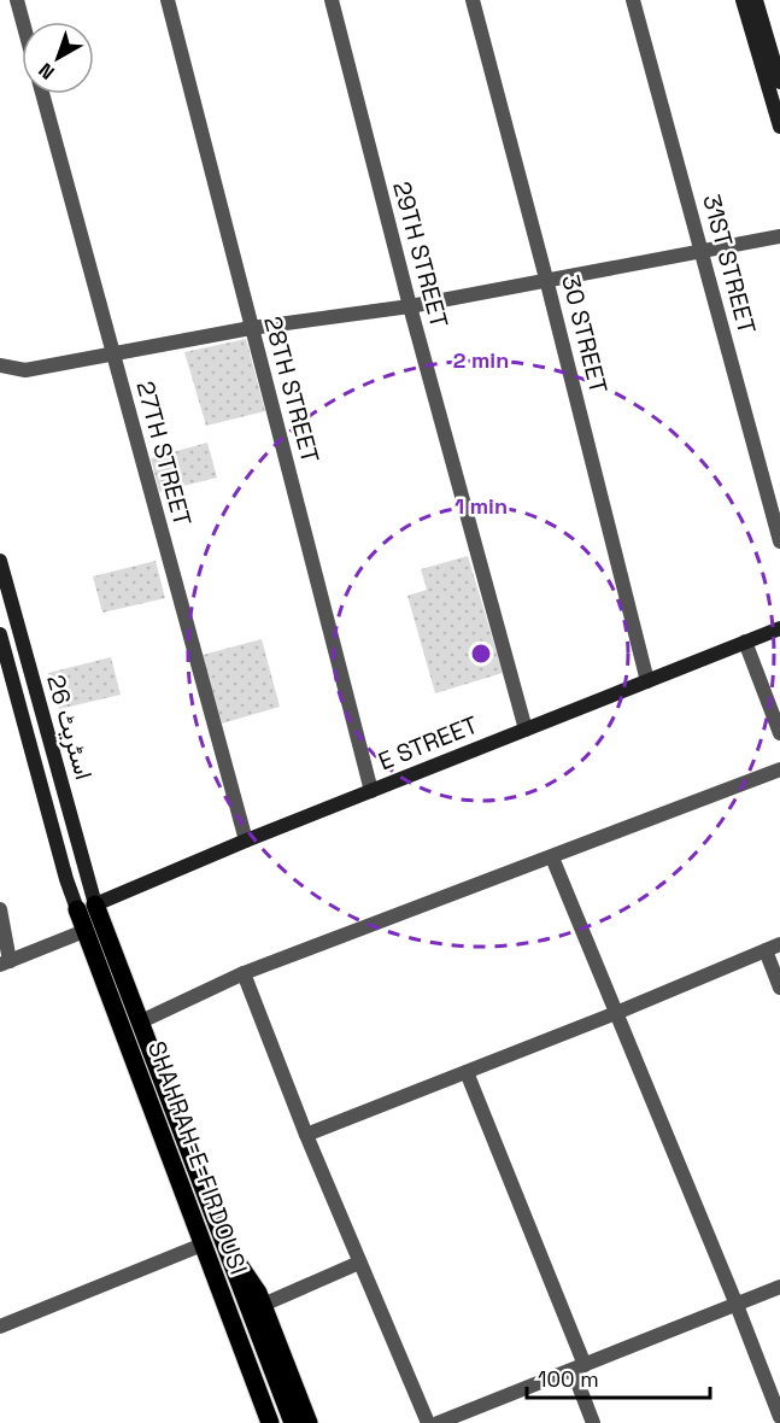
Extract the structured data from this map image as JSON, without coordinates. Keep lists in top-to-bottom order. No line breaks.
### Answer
{"streets":{"main road":["اسٹریٹ 26","E STREET","SHAHRAH-E-FIRDOUSI"],"street":["29TH STREET","31ST STREET","30 STREET","28TH STREET","27TH STREET"]},"crossings":[["29TH STREET","E STREET"],["30 STREET","E STREET"],["28TH STREET","E STREET"],["27TH STREET","E STREET"],["اسٹریٹ 26","E STREET"],["اسٹریٹ 26","SHAHRAH-E-FIRDOUSI"]],"scale_bar":"100 m","north":"bottom left","rings":["2 min","1 min"]}
